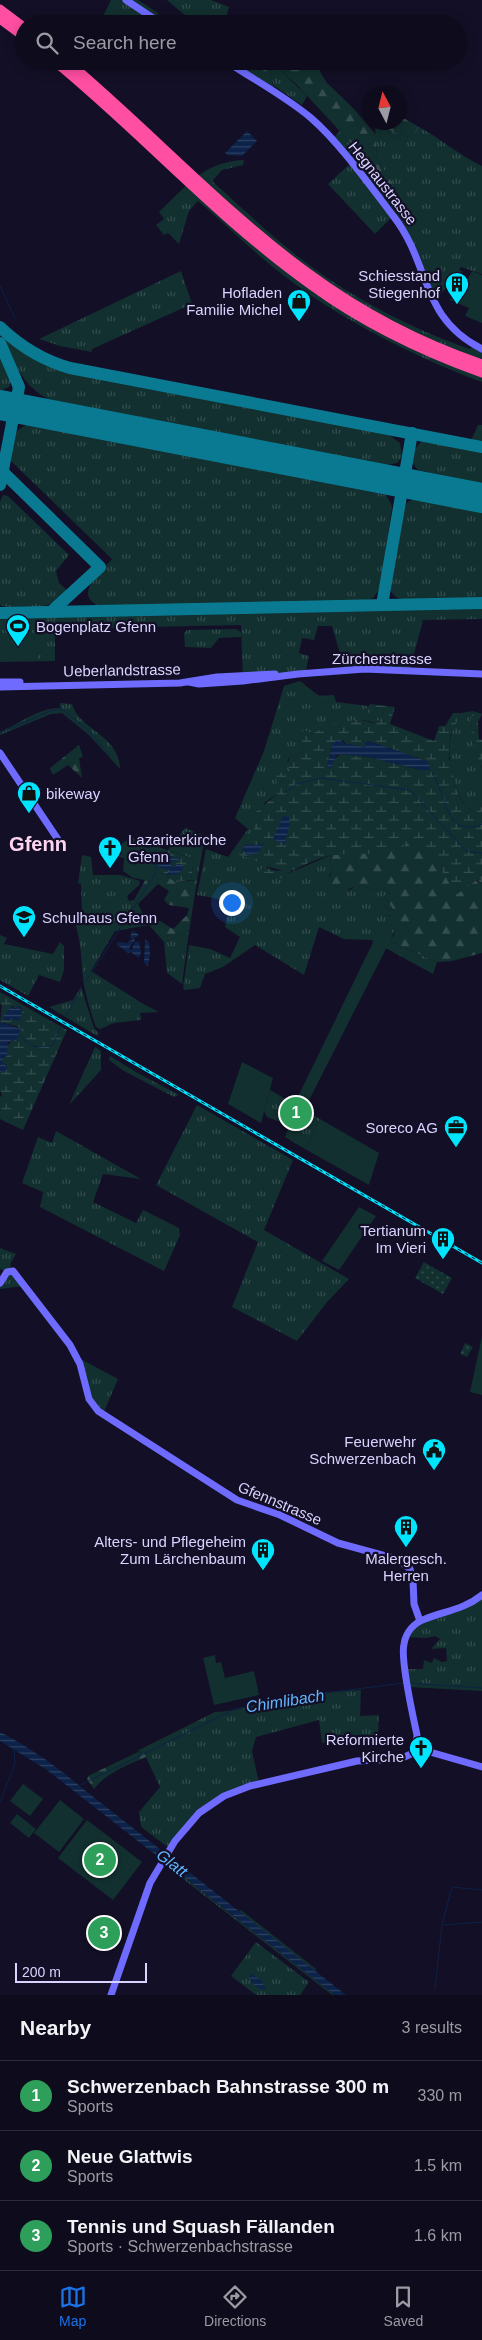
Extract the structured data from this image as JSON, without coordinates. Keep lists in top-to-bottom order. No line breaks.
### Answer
{"streets":{"street":["Hegnaustrasse","Zürcherstrasse","Ueberlandstrasse","Gfennstrasse"]},"crossings":[["Zürcherstrasse","Ueberlandstrasse"]],"districts":["Gfenn"],"water":["Chimlibach","Glatt"],"places":{"building":["Schiesstand Stiegenhof","Tertianum Im Vieri","Malergesch. Herren","Alters- und Pflegeheim Zum Lärchenbaum"],"shop":["Hofladen Familie Michel","bikeway"],"sports":["Bogenplatz Gfenn"],"church":["Lazariterkirche Gfenn","Reformierte Kirche"],"school or university":["Schulhaus Gfenn"],"office":["Soreco AG"],"public building":["Feuerwehr Schwerzenbach"]},"scale_bar":"200 m","north":"top","page":{"search":"Search here","pins":["1","2","3"],"scale":"200 m","heading":["Nearby","3 results"],"list":[{"mark":"1","name":"Schwerzenbach Bahnstrasse 300 m","note":"Sports","value":"330 m"},{"mark":"2","name":"Neue Glattwis","note":"Sports","value":"1.5 km"},{"mark":"3","name":"Tennis und Squash Fällanden","note":"Sports · Schwerzenbachstrasse","value":"1.6 km"}],"nav":["Map","Directions","Saved"]}}
